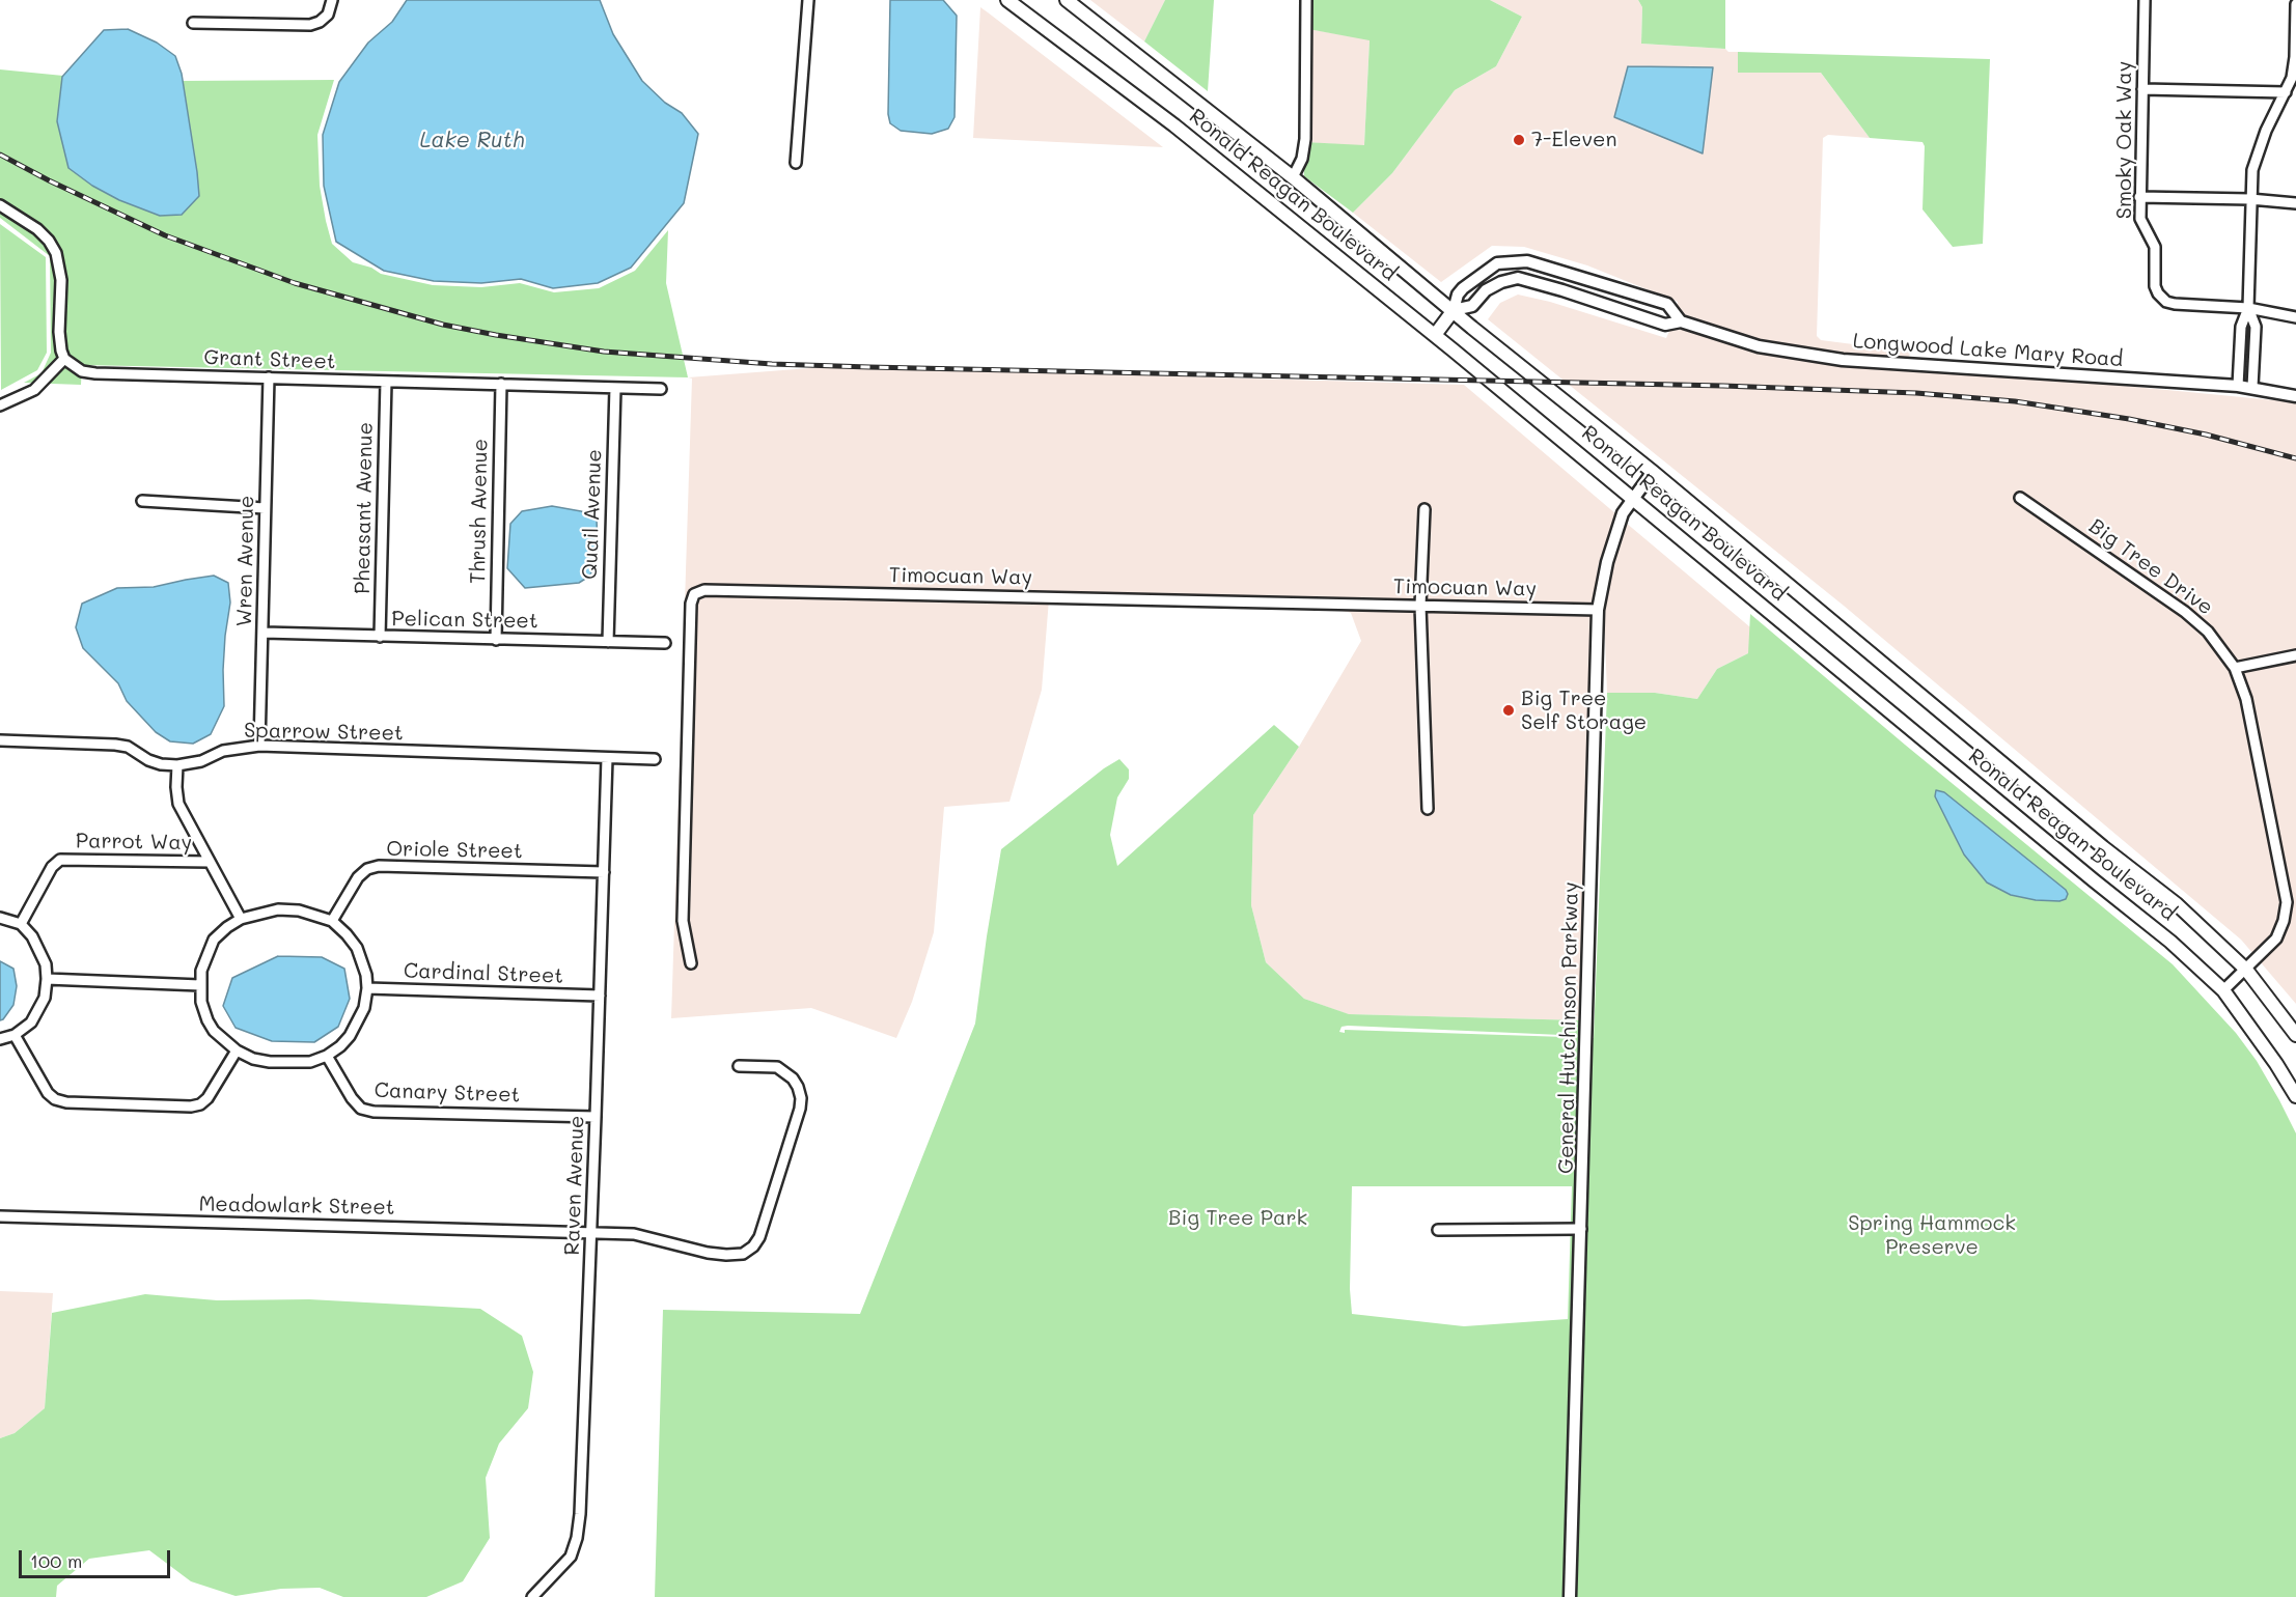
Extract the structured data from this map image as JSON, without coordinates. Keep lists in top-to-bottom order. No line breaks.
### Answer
{"streets":{"main road":["Ronald Reagan Boulevard"],"street":["Smoky Oak Way","Longwood Lake Mary Road","Grant Street","Pheasant Avenue","Thrush Avenue","Quail Avenue","Wren Avenue","Big Tree Drive","Timocuan Way","Pelican Street","Sparrow Street","Parrot Way","Oriole Street","Cardinal Street","General Hutchinson Parkway","Canary Street","Raven Avenue","Meadowlark Street"]},"crossings":[["Ronald Reagan Boulevard","Longwood Lake Mary Road"],["Ronald Reagan Boulevard","Big Tree Drive"],["Ronald Reagan Boulevard","General Hutchinson Parkway"],["Grant Street","Pheasant Avenue"],["Grant Street","Thrush Avenue"],["Grant Street","Quail Avenue"],["Grant Street","Wren Avenue"],["Pheasant Avenue","Pelican Street"],["Thrush Avenue","Pelican Street"],["Quail Avenue","Pelican Street"],["Wren Avenue","Pelican Street"],["Wren Avenue","Sparrow Street"],["Timocuan Way","General Hutchinson Parkway"],["Sparrow Street","Raven Avenue"],["Oriole Street","Cardinal Street"],["Oriole Street","Canary Street"],["Oriole Street","Raven Avenue"],["Cardinal Street","Canary Street"],["Cardinal Street","Raven Avenue"],["Canary Street","Raven Avenue"],["Raven Avenue","Meadowlark Street"]],"water":["Lake Ruth"],"parks":["Big Tree Park","Spring Hammock Preserve"],"places":["7-Eleven","Big Tree Self Storage"],"scale_bar":"100 m"}
